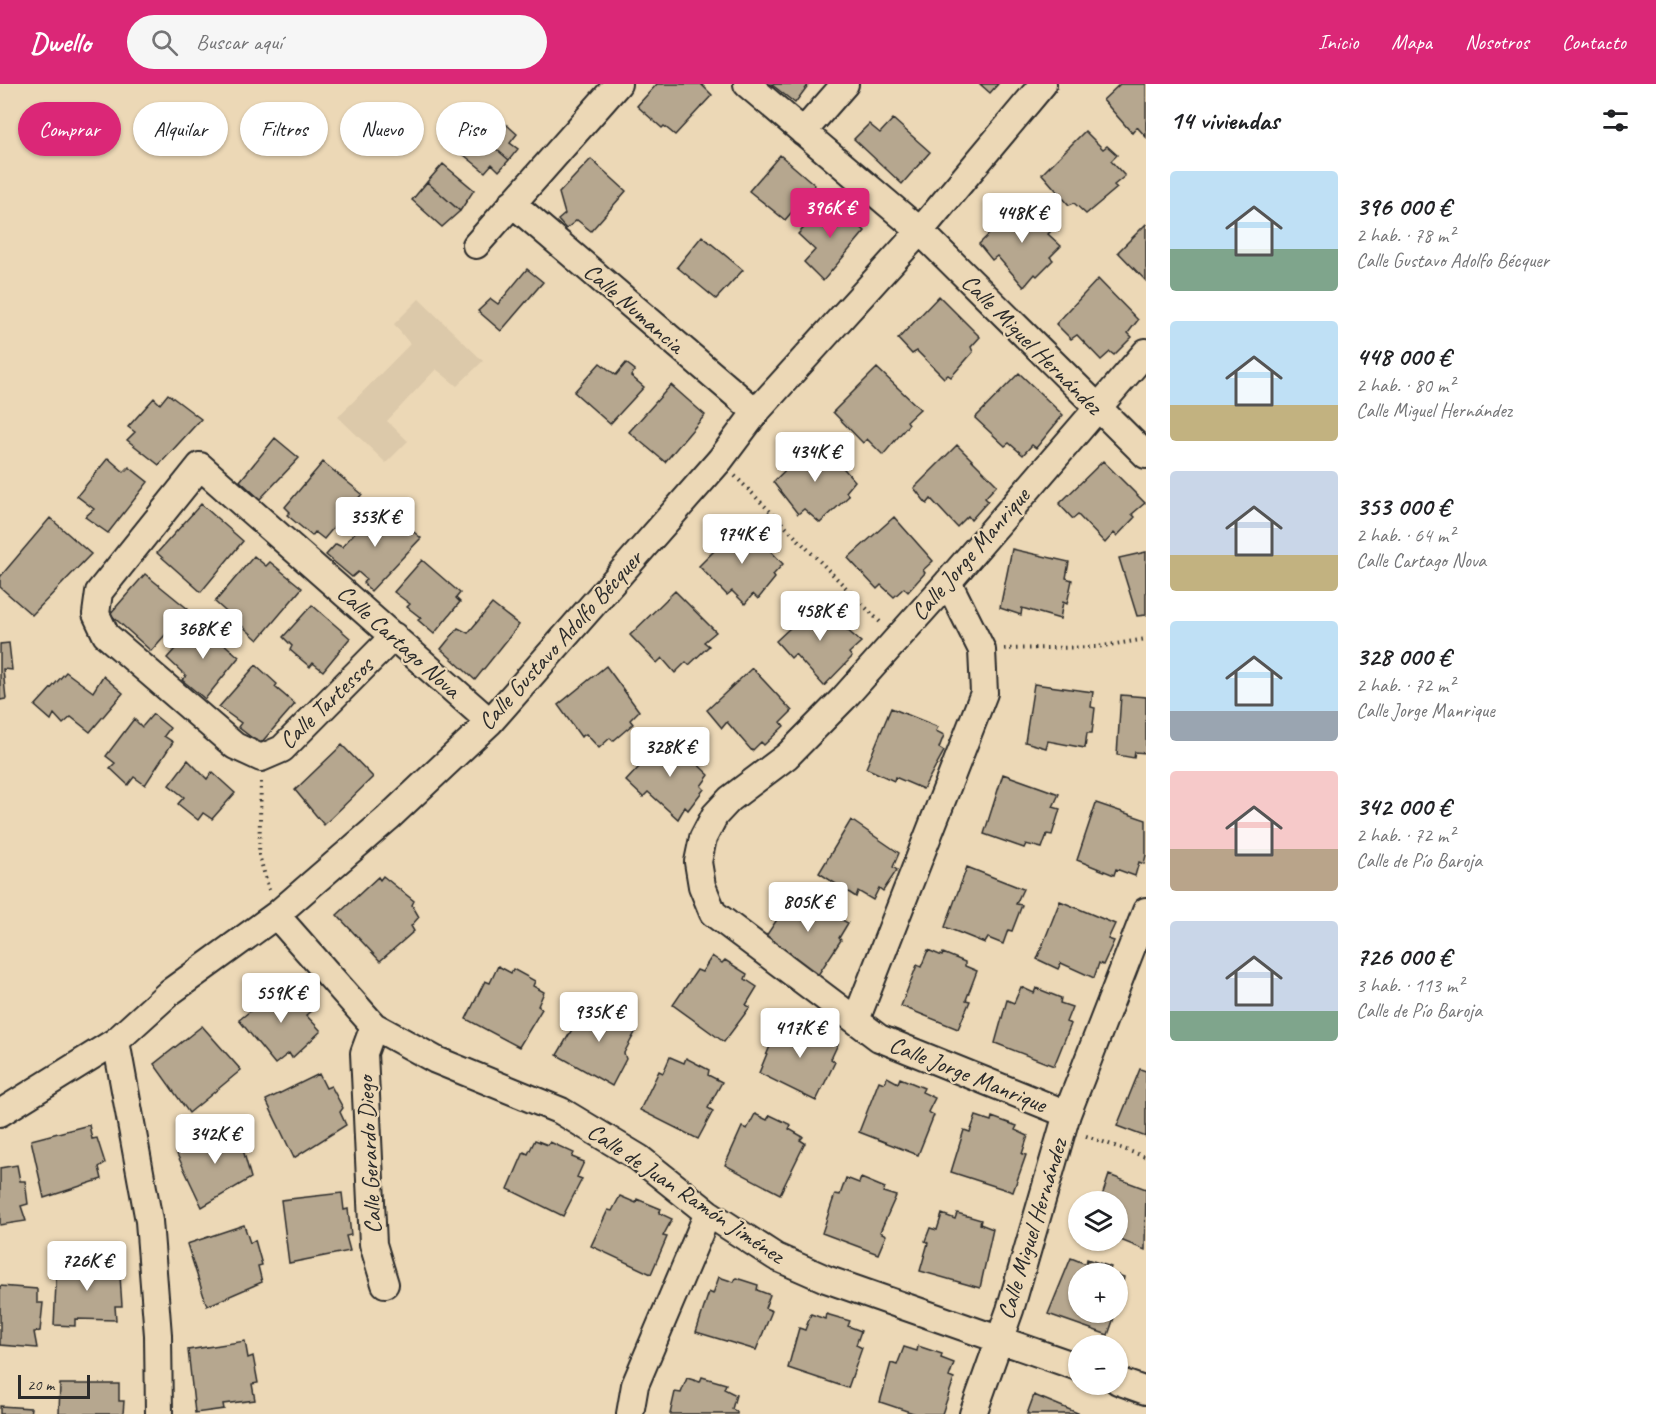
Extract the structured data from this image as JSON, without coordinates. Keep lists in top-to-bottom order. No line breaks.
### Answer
{"streets":{"street":["Calle Numancia","Calle Miguel Hernández","Calle Jorge Manrique","Calle Gustavo Adolfo Bécquer","Calle Cartago Nova","Calle Tartessos","Calle Gerardo Diego","Calle de Juan Ramón Jiménez"]},"crossings":[["Calle Numancia","Calle Gustavo Adolfo Bécquer"],["Calle Miguel Hernández","Calle Jorge Manrique"],["Calle Miguel Hernández","Calle Gustavo Adolfo Bécquer"],["Calle Miguel Hernández","Calle de Juan Ramón Jiménez"],["Calle Gustavo Adolfo Bécquer","Calle Cartago Nova"],["Calle Gustavo Adolfo Bécquer","Calle de Juan Ramón Jiménez"],["Calle Cartago Nova","Calle Tartessos"],["Calle Gerardo Diego","Calle de Juan Ramón Jiménez"]],"scale_bar":"20 m","page":{"header":"Dwello","search":"Buscar aquí","nav":["Inicio","Mapa","Nosotros","Contacto"],"heading":"14 viviendas","chip":["Comprar","Alquilar","Filtros","Nuevo","Piso"],"list":[{"name":"396 000 €","note":"2 hab. · 78 m² · Calle Gustavo Adolfo Bécquer"},{"name":"448 000 €","note":"2 hab. · 80 m² · Calle Miguel Hernández"},{"name":"353 000 €","note":"2 hab. · 64 m² · Calle Cartago Nova"},{"name":"328 000 €","note":"2 hab. · 72 m² · Calle Jorge Manrique"},{"name":"342 000 €","note":"2 hab. · 72 m² · Calle de Pío Baroja"},{"name":"726 000 €","note":"3 hab. · 113 m² · Calle de Pío Baroja"}],"price":["396K €","448K €","434K €","353K €","974K €","458K €","368K €","328K €","805K €","559K €","935K €","417K €","342K €","726K €"],"map_buttons":["+","−"],"scale":"20 m"}}
